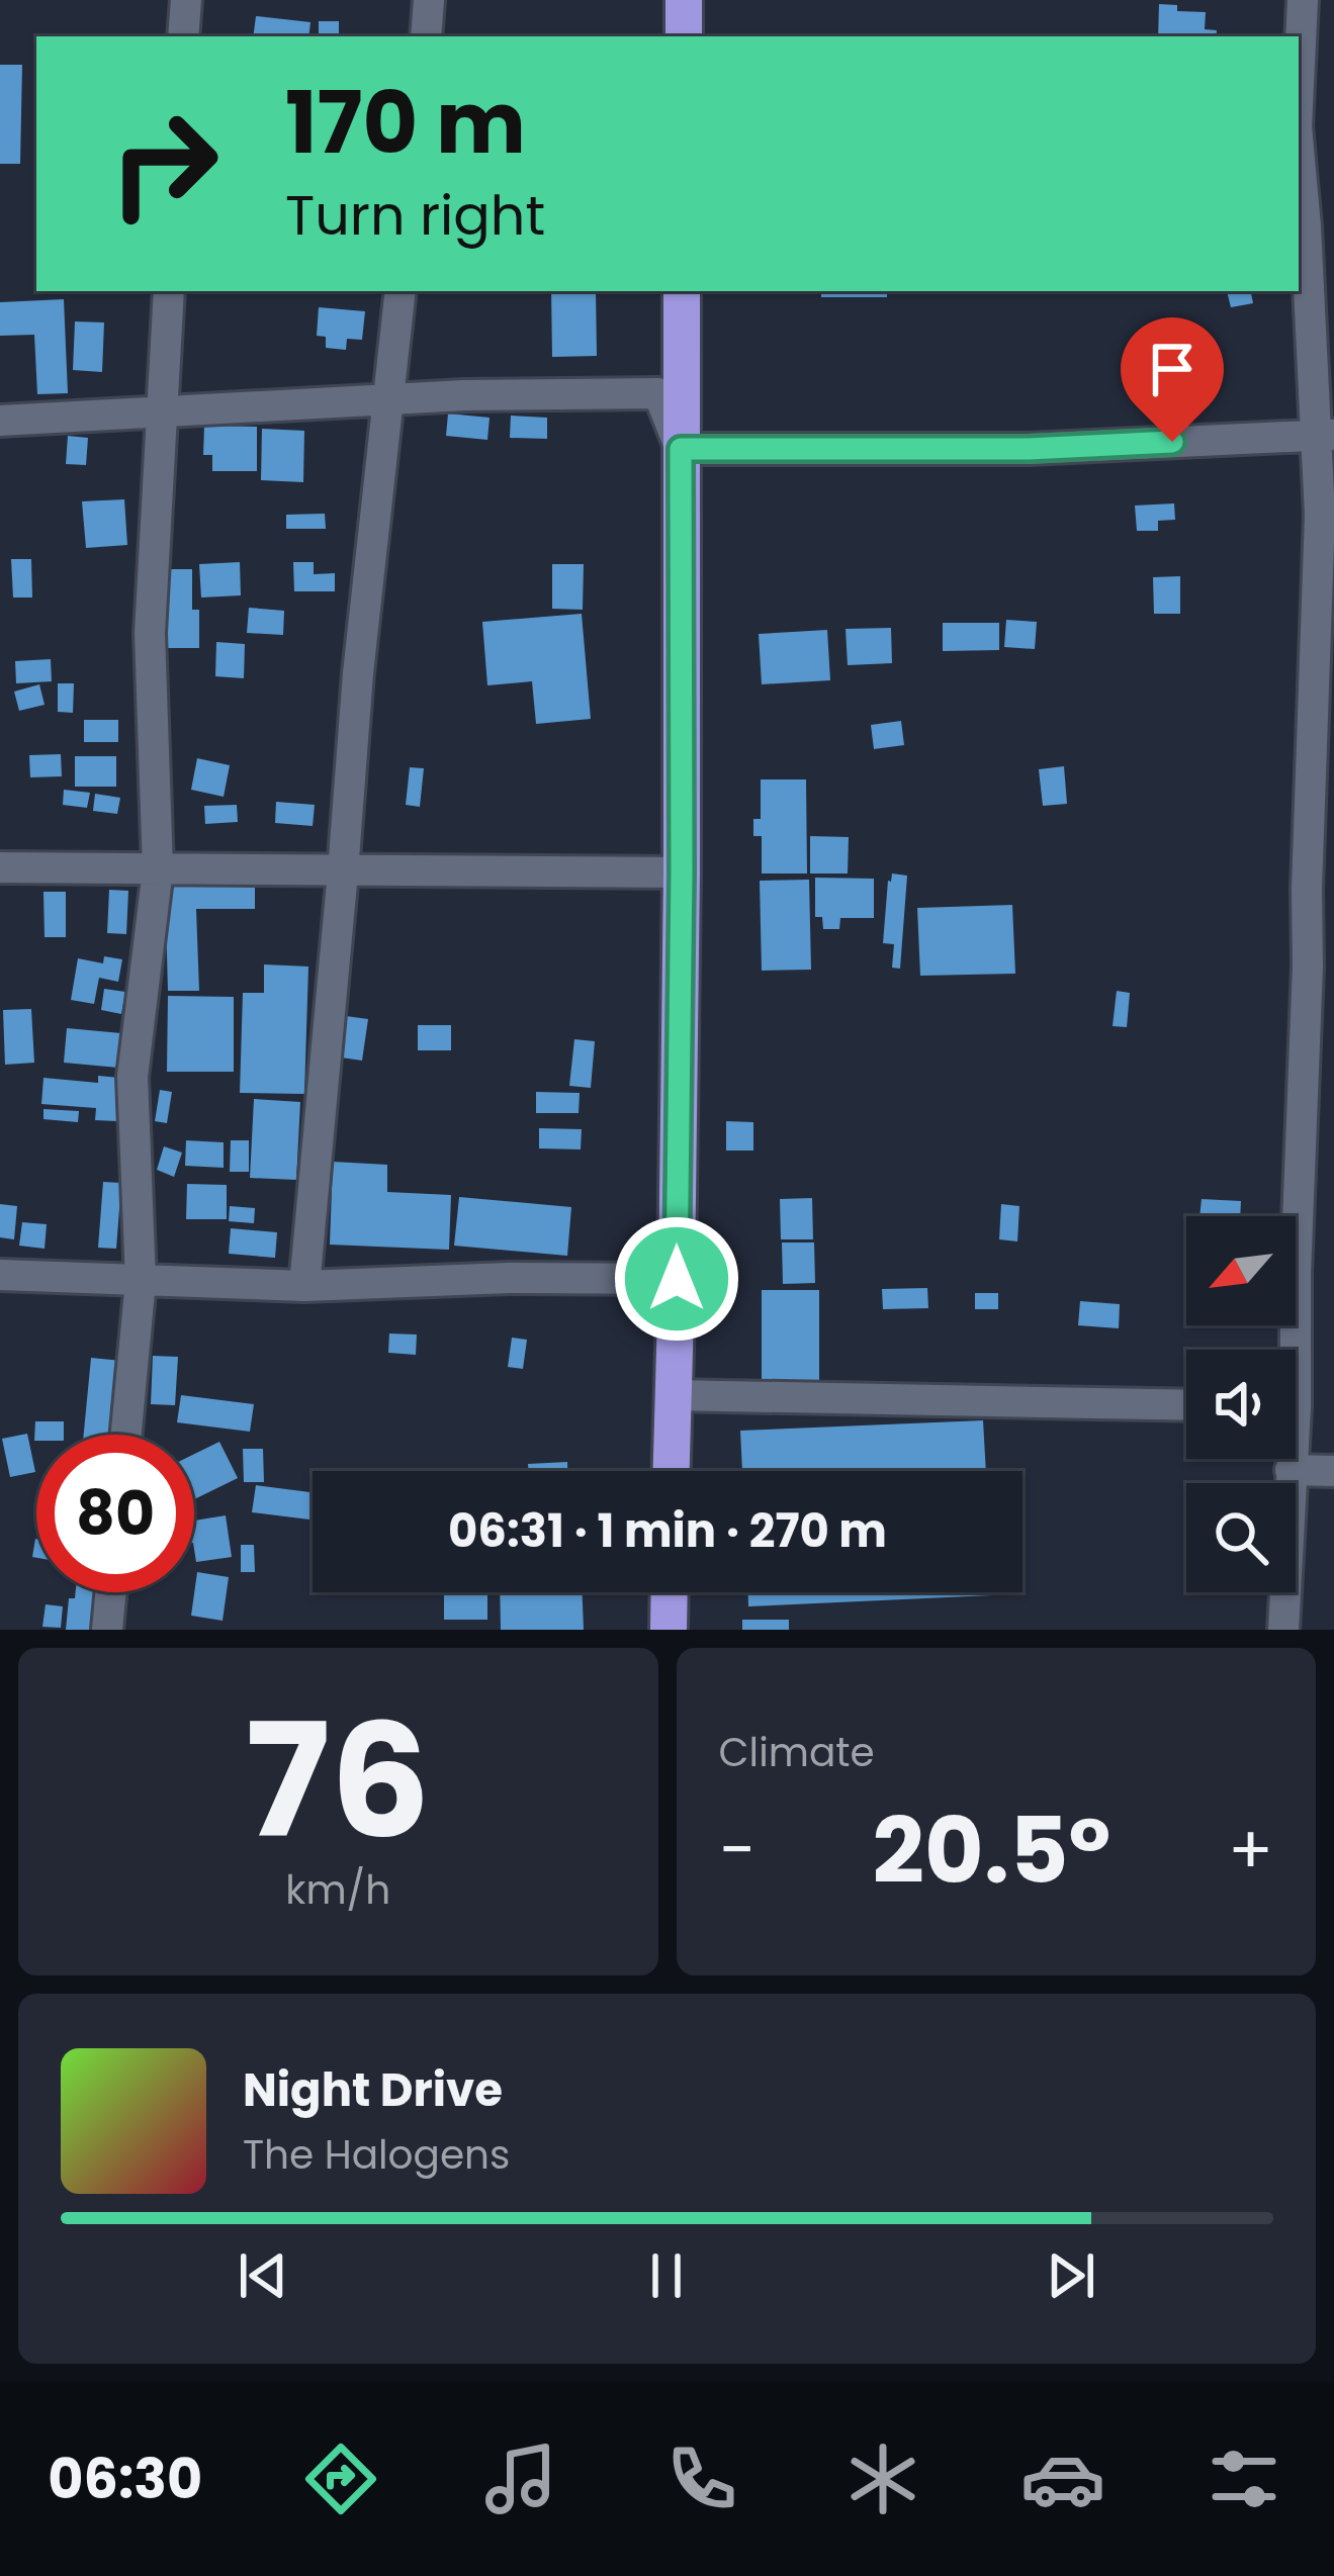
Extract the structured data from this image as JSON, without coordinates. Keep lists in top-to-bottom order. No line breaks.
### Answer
{"north":"bottom left","page":{"turn":["170 m","Turn right"],"limit":"80","trip":"06:31 · 1 min · 270 m","tile":[["76","km/h"],"Climate"],"heat":["−","20.5°","+"],"song":["Night Drive","The Halogens"],"tabs":"06:30"}}
